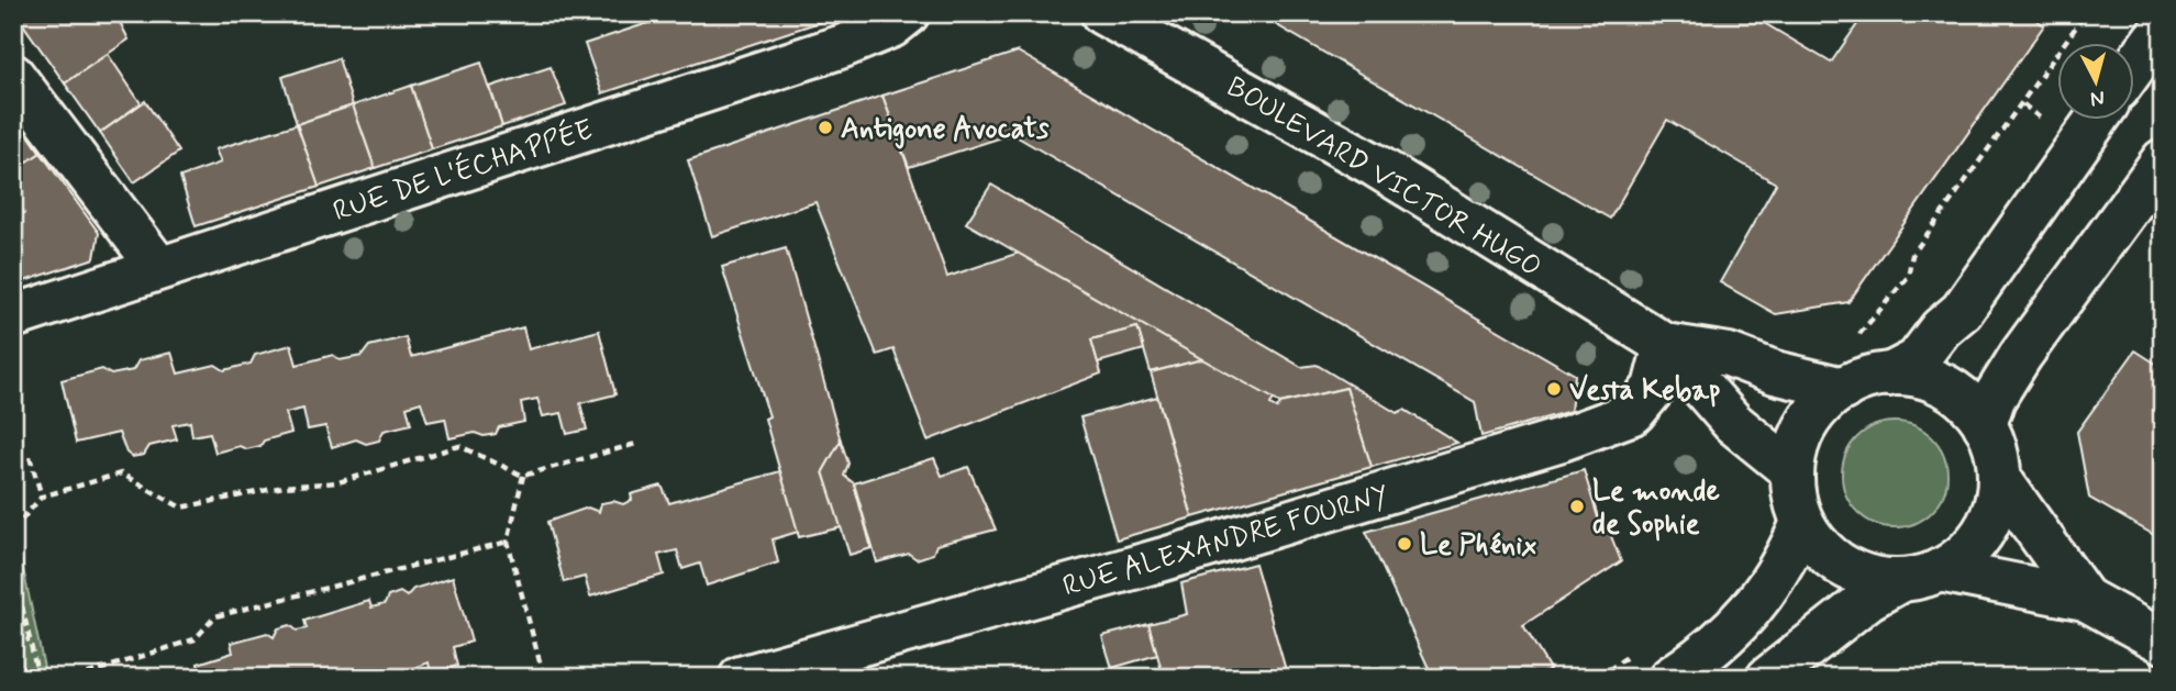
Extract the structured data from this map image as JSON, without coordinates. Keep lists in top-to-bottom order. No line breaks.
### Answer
{"streets":{"street":["RUE DE L'ÉCHAPPÉE","BOULEVARD VICTOR HUGO","RUE ALEXANDRE FOURNY"]},"crossings":[["BOULEVARD VICTOR HUGO","RUE ALEXANDRE FOURNY"]],"places":["Antigone Avocats","Vesta Kebap","Le monde de Sophie","Le Phénix"],"north":"bottom"}
